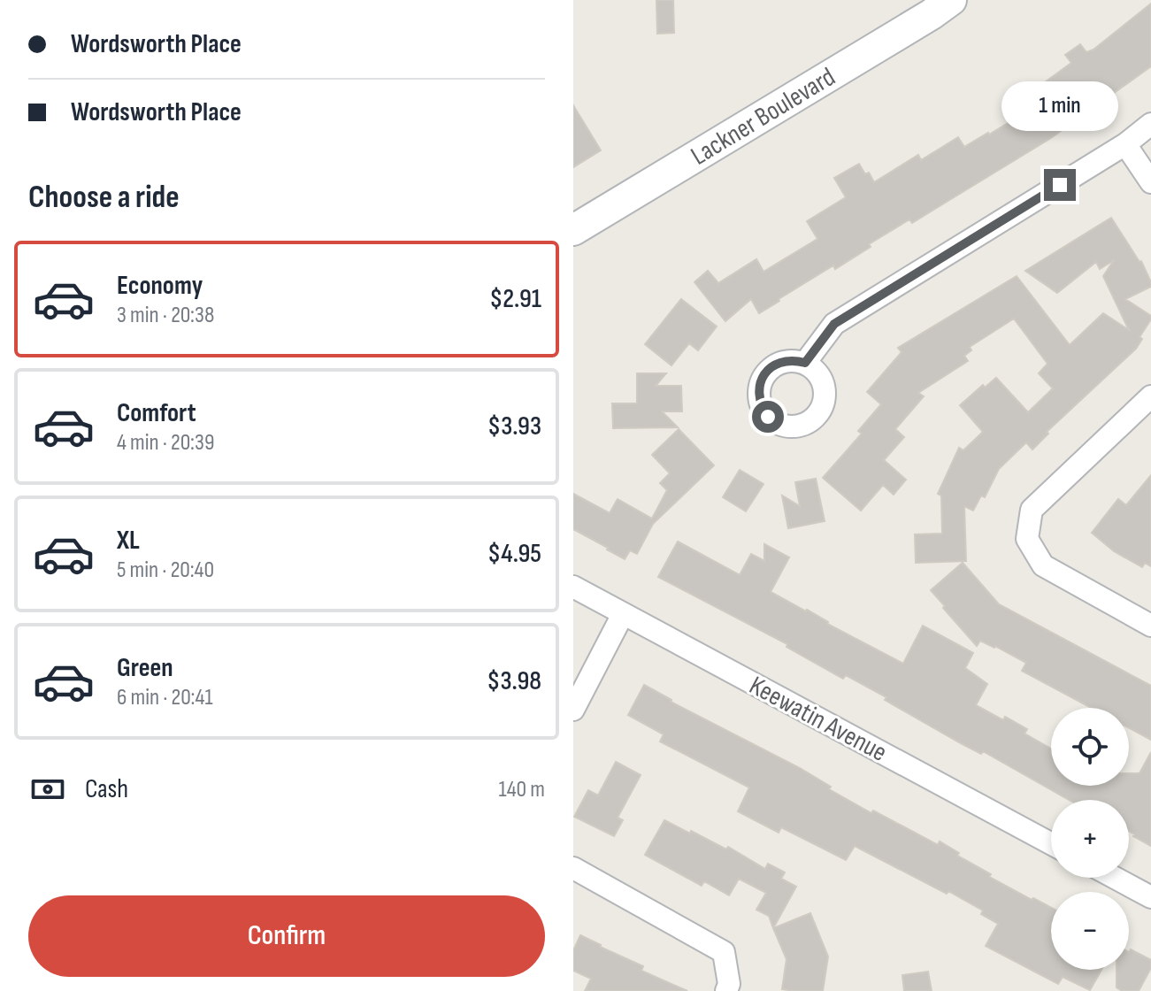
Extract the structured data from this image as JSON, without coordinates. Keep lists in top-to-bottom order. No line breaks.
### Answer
{"streets":{"main road":["Lackner Boulevard"],"street":["Keewatin Avenue"]},"page":{"banner":["Wordsworth Place","Wordsworth Place"],"bubble":"1 min","heading":"Choose a ride","list":[{"name":"Economy","note":"3 min · 20:38","value":"$2.91"},{"name":"Comfort","note":"4 min · 20:39","value":"$3.93"},{"name":"XL","note":"5 min · 20:40","value":"$4.95"},{"name":"Green","note":"6 min · 20:41","value":"$3.98"}],"map_buttons":["+","−"],"pay":["Cash","140 m"],"buttons":"Confirm"}}
